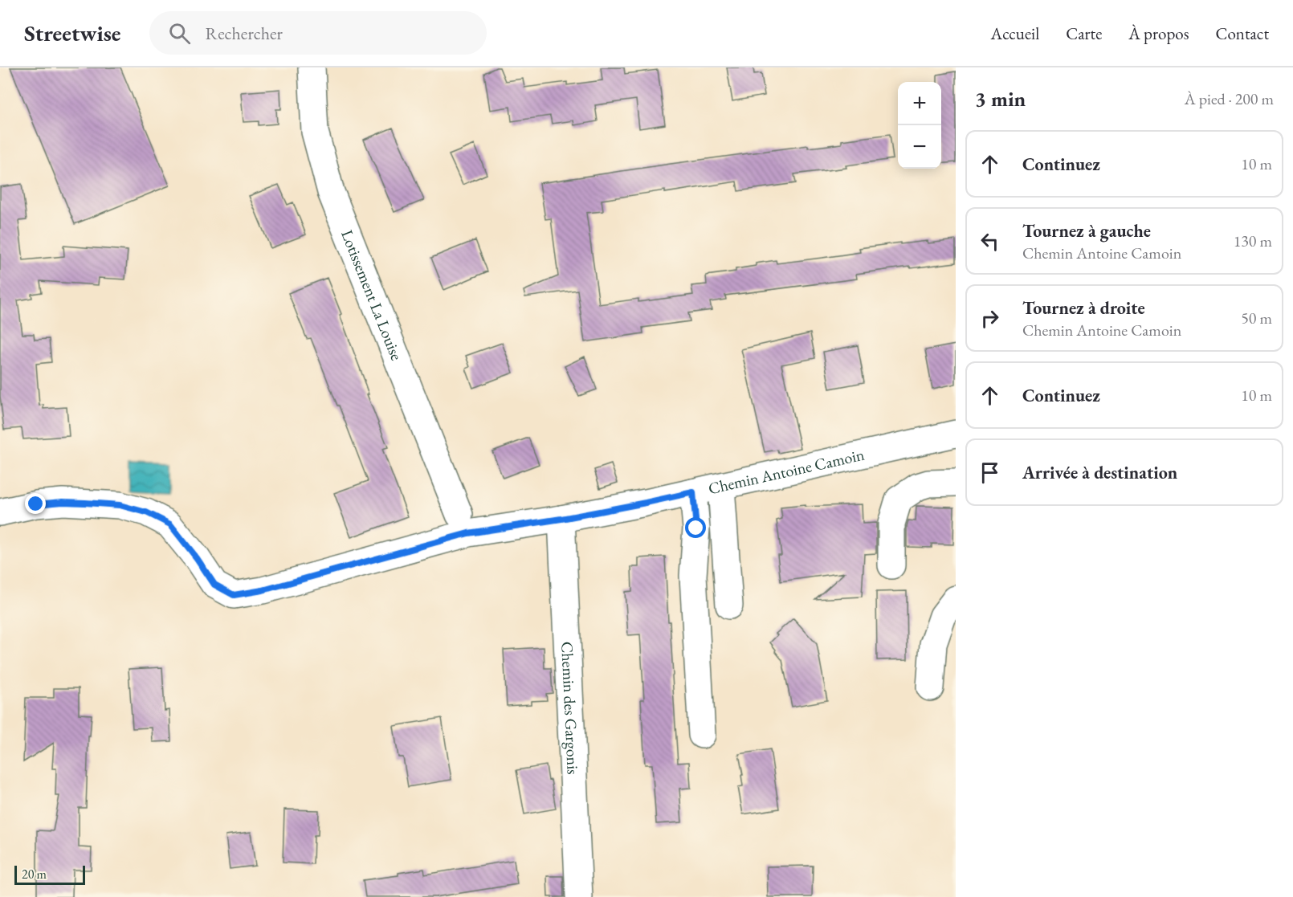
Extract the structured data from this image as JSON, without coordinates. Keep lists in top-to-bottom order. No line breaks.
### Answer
{"streets":{"street":["Lotissement La Louise","Chemin Antoine Camoin","Chemin des Gargonis"]},"crossings":[["Chemin Antoine Camoin","Chemin des Gargonis"]],"scale_bar":"20 m","page":{"header":"Streetwise","search":"Rechercher","nav":["Accueil","Carte","À propos","Contact"],"heading":["3 min","À pied · 200 m"],"map_buttons":["+","−"],"list":[["Continuez","10 m"],["Tournez à gauche","Chemin Antoine Camoin","130 m"],["Tournez à droite","Chemin Antoine Camoin","50 m"],["Continuez","10 m"],"Arrivée à destination"],"scale":"20 m"}}
